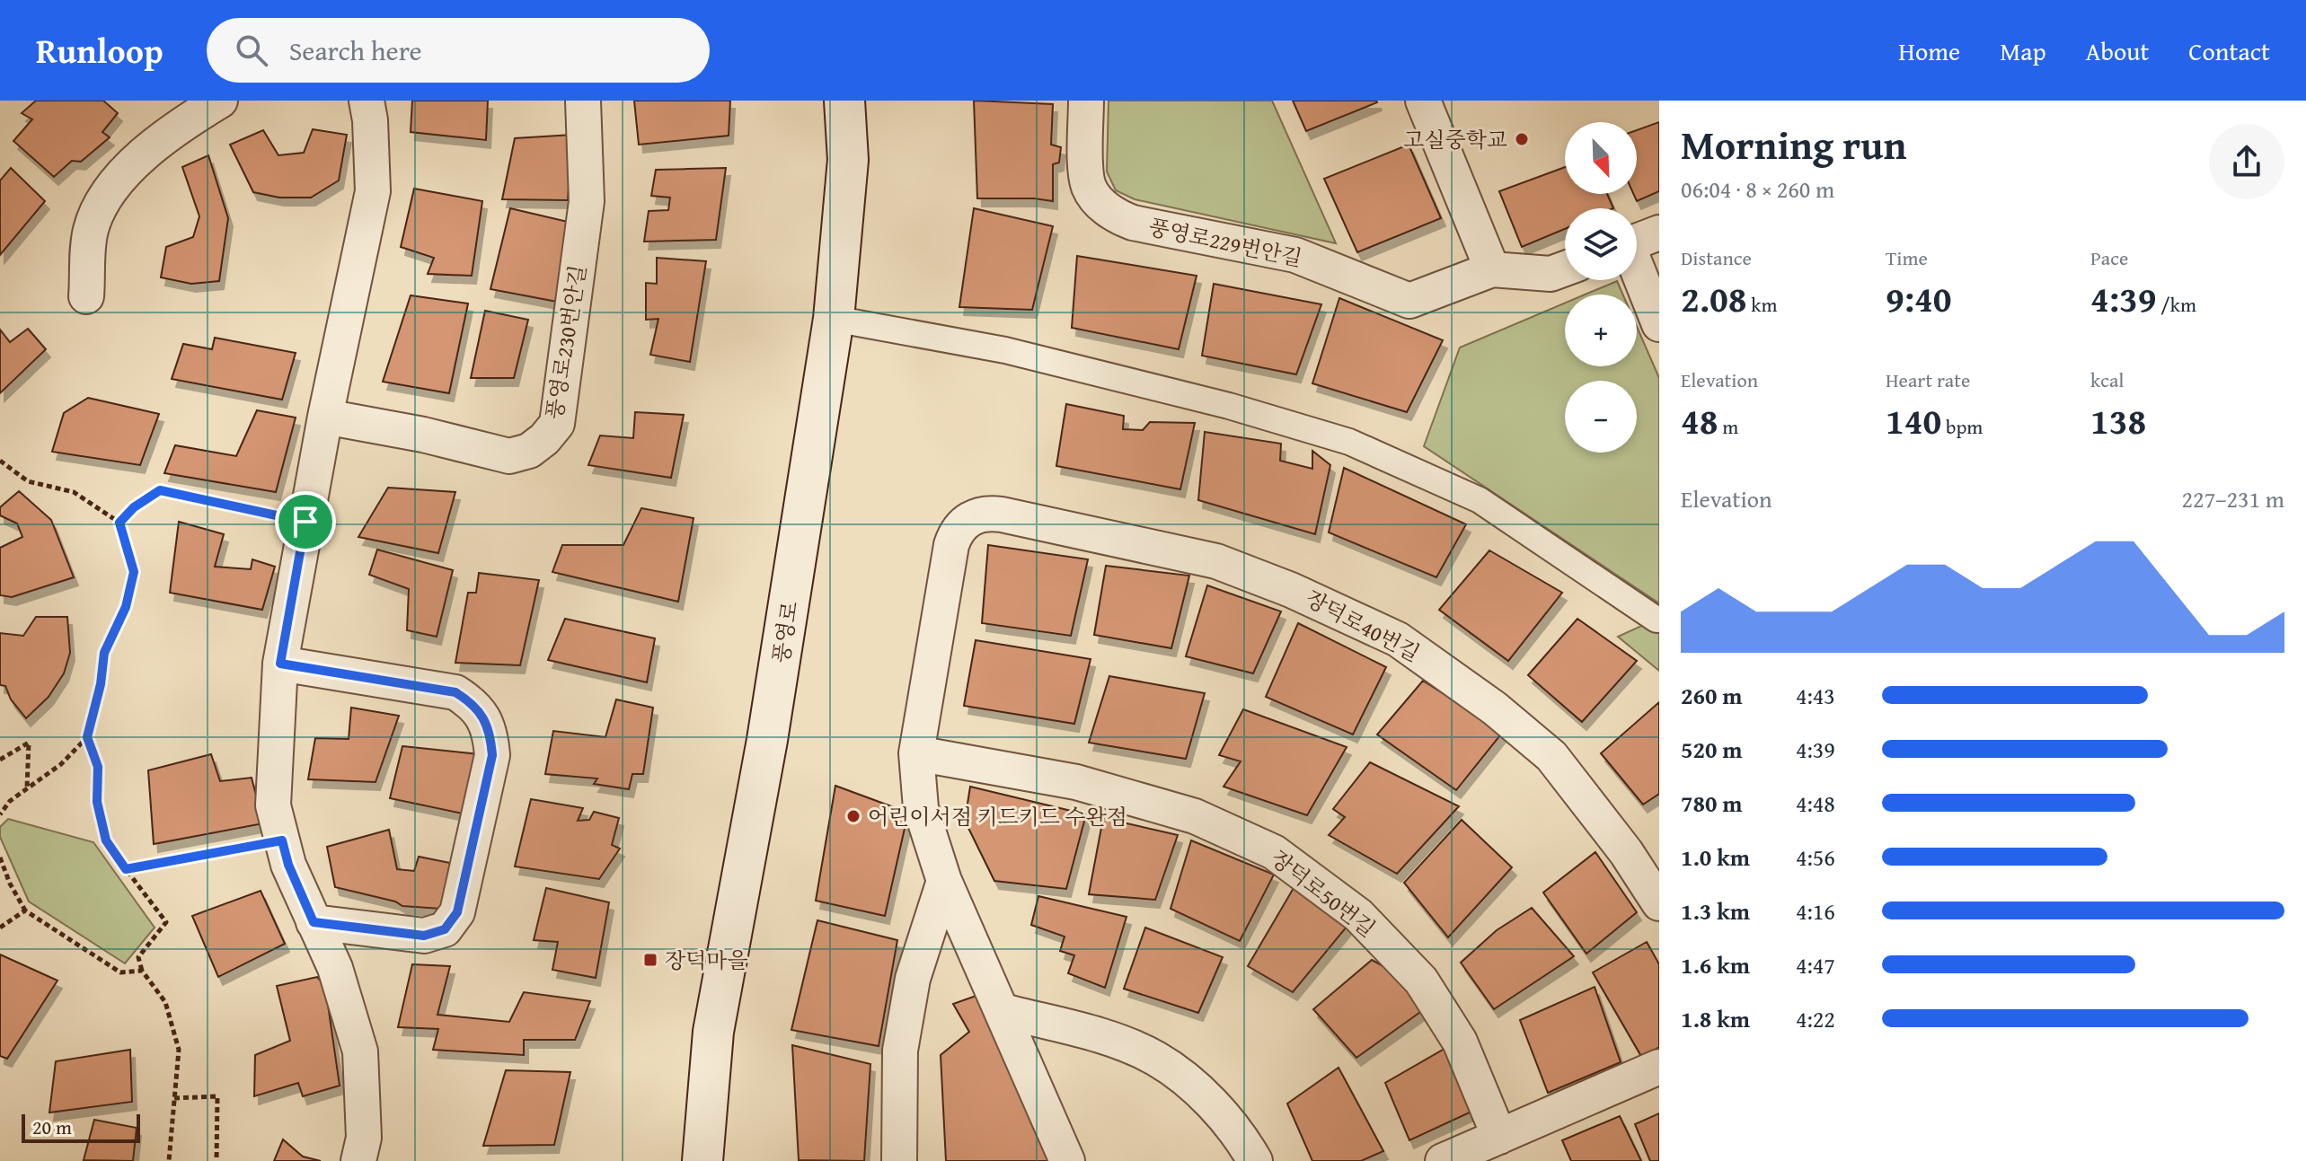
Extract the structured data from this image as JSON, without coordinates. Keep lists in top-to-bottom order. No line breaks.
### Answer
{"streets":{"main road":["풍영로"],"street":["풍영로229번안길","풍영로230번안길","장덕로40번길","장덕로50번길"]},"crossings":[["장덕로40번길","장덕로50번길"]],"places":{"other":["고실중학교","어린이서점 키드키드 수완점"],"transit":["장덕마을"]},"scale_bar":"20 m","north":"bottom right","page":{"header":"Runloop","search":"Search here","nav":["Home","Map","About","Contact"],"heading":["Morning run","06:04 · 8 × 260 m"],"map_buttons":["+","−"],"stats":[["Distance","2.08 km"],["Time","9:40"],["Pace","4:39 /km"],["Elevation","48 m"],["Heart rate","140 bpm"],["kcal","138"]],"chart":["Elevation","227–231 m"],"list":[{"name":"260 m","note":"4:43"},{"name":"520 m","note":"4:39"},{"name":"780 m","note":"4:48"},{"name":"1.0 km","note":"4:56"},{"name":"1.3 km","note":"4:16"},{"name":"1.6 km","note":"4:47"},{"name":"1.8 km","note":"4:22"}],"scale":"20 m"}}
